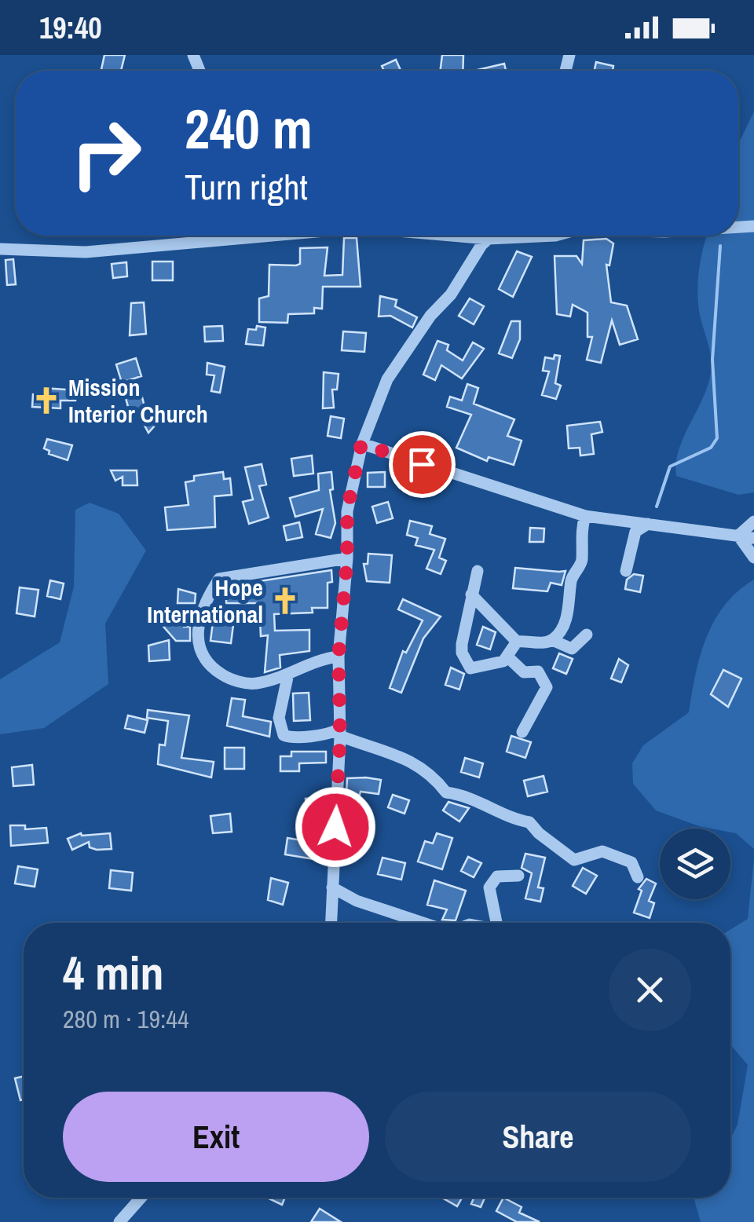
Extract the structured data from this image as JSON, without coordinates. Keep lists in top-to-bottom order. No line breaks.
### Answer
{"places":{"church":["Mission Interior Church","Hope International"]},"page":{"status":"19:40","turn":["240 m","Turn right"],"heading":["4 min","280 m · 19:44"],"buttons":["Exit","Share"]}}
